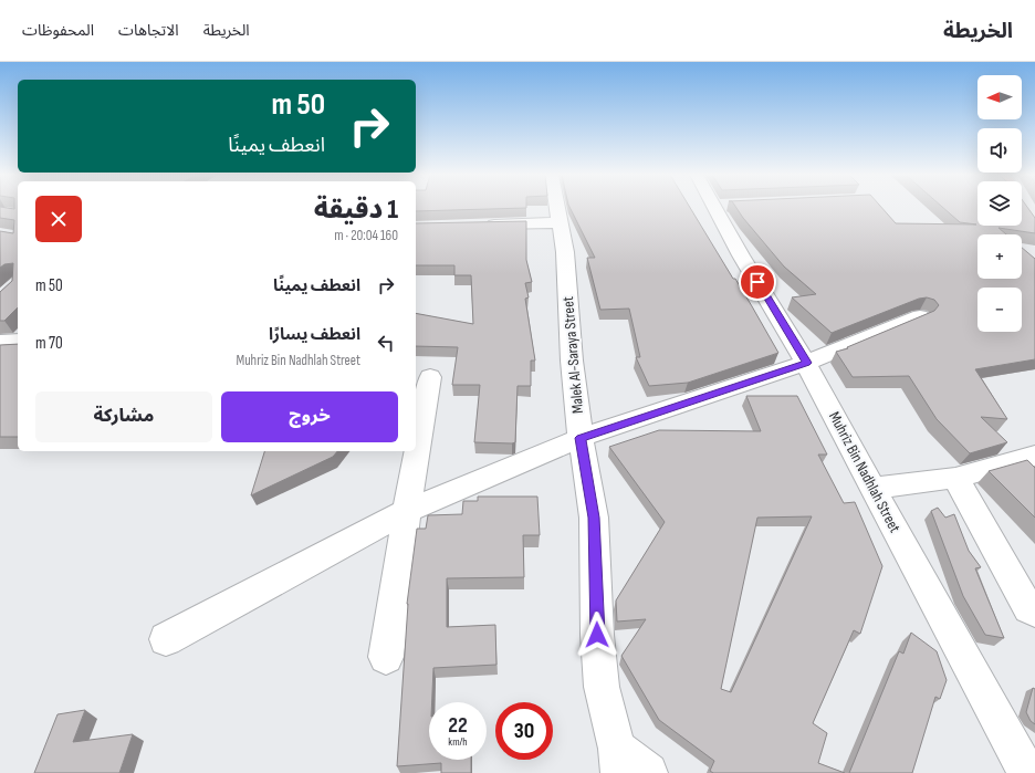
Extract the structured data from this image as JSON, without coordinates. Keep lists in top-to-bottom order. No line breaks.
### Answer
{"streets":{"street":["Malek Al-Saraya Street","Muhriz Bin Nadhlah Street"]},"north":"left","page":{"header":"الخريطة","nav":["الخريطة","الاتجاهات","المحفوظات"],"map_buttons":["+","−"],"turn":["50 m","انعطف يمينًا"],"heading":["1 دقيقة","160 m · 20:04"],"list":[{"name":"انعطف يمينًا","value":"50 m"},{"name":"انعطف يسارًا","note":"Muhriz Bin Nadhlah Street","value":"70 m"}],"buttons":["خروج","مشاركة"],"speed":"22 km/h","limit":"30"}}
